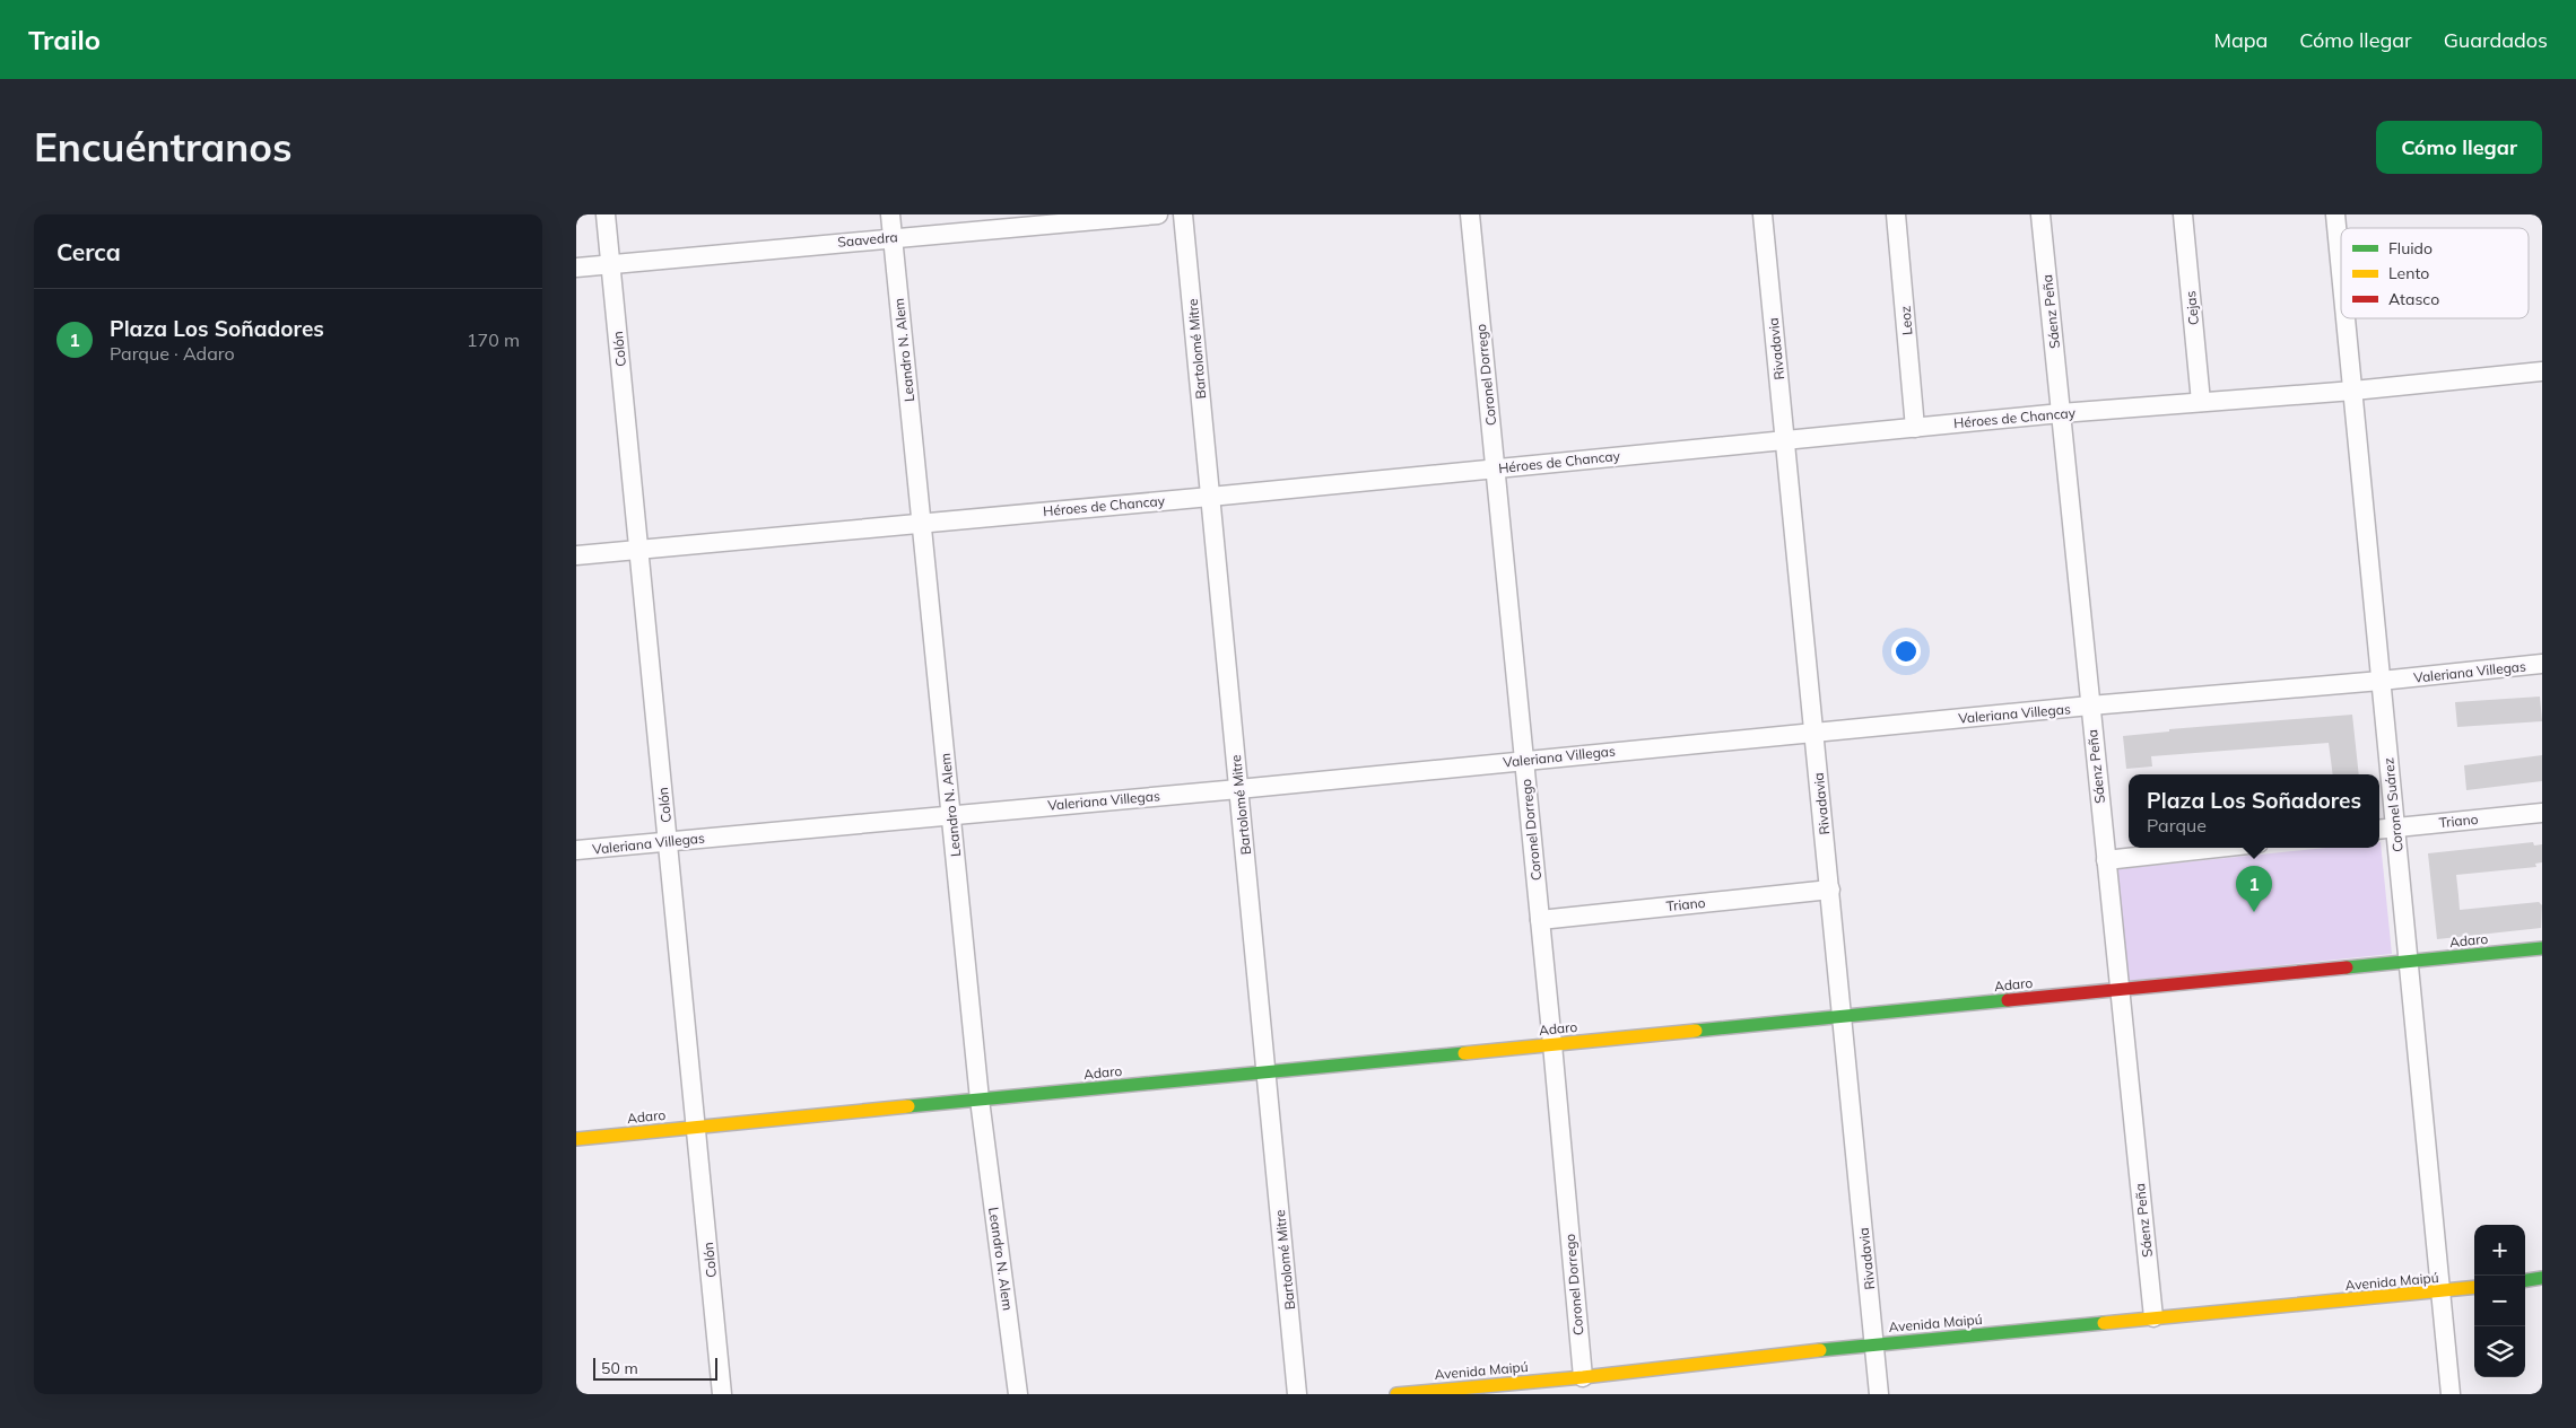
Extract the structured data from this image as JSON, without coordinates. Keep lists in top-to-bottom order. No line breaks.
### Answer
{"streets":{"street":["Saavedra","Cejas","Sáenz Peña","Leoz","Colón","Bartolomé Mitre","Rivadavia","Leandro N. Alem","Coronel Dorrego","Héroes de Chancay","Valeriana Villegas","Coronel Suárez","Triano","Adaro","Avenida Maipú"]},"crossings":[["Saavedra","Colón"],["Saavedra","Leandro N. Alem"],["Cejas","Héroes de Chancay"],["Sáenz Peña","Héroes de Chancay"],["Sáenz Peña","Valeriana Villegas"],["Sáenz Peña","Adaro"],["Sáenz Peña","Avenida Maipú"],["Leoz","Héroes de Chancay"],["Colón","Héroes de Chancay"],["Colón","Valeriana Villegas"],["Colón","Adaro"],["Bartolomé Mitre","Héroes de Chancay"],["Bartolomé Mitre","Valeriana Villegas"],["Bartolomé Mitre","Adaro"],["Rivadavia","Héroes de Chancay"],["Rivadavia","Valeriana Villegas"],["Rivadavia","Triano"],["Rivadavia","Adaro"],["Rivadavia","Avenida Maipú"],["Leandro N. Alem","Héroes de Chancay"],["Leandro N. Alem","Valeriana Villegas"],["Leandro N. Alem","Adaro"],["Coronel Dorrego","Héroes de Chancay"],["Coronel Dorrego","Valeriana Villegas"],["Coronel Dorrego","Triano"],["Coronel Dorrego","Adaro"],["Coronel Dorrego","Avenida Maipú"],["Héroes de Chancay","Coronel Suárez"],["Valeriana Villegas","Coronel Suárez"],["Coronel Suárez","Triano"],["Coronel Suárez","Adaro"],["Coronel Suárez","Avenida Maipú"]],"legend":["Fluido","Lento","Atasco"],"scale_bar":"50 m","page":{"header":"Trailo","nav":["Mapa","Cómo llegar","Guardados"],"buttons":"Cómo llegar","title":"Encuéntranos","heading":"Cerca","list":[{"mark":"1","name":"Plaza Los Soñadores","note":"Parque · Adaro","value":"170 m"}],"popup":["Plaza Los Soñadores","Parque"],"pins":"1","map_buttons":["+","−"],"scale":"50 m"}}
